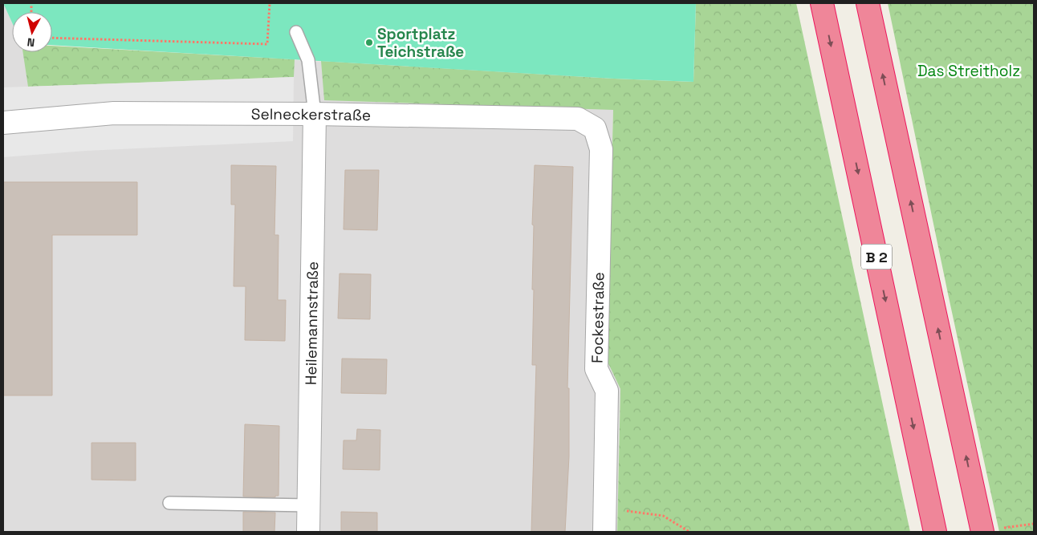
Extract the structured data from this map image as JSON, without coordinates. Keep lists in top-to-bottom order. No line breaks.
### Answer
{"streets":{"highway":["B 2"],"street":["Selneckerstraße","Fockestraße","Heilemannstraße"]},"crossings":[["Selneckerstraße","Fockestraße"],["Selneckerstraße","Heilemannstraße"]],"parks":["Das Streitholz"],"places":["Sportplatz Teichstraße"],"north":"bottom"}
